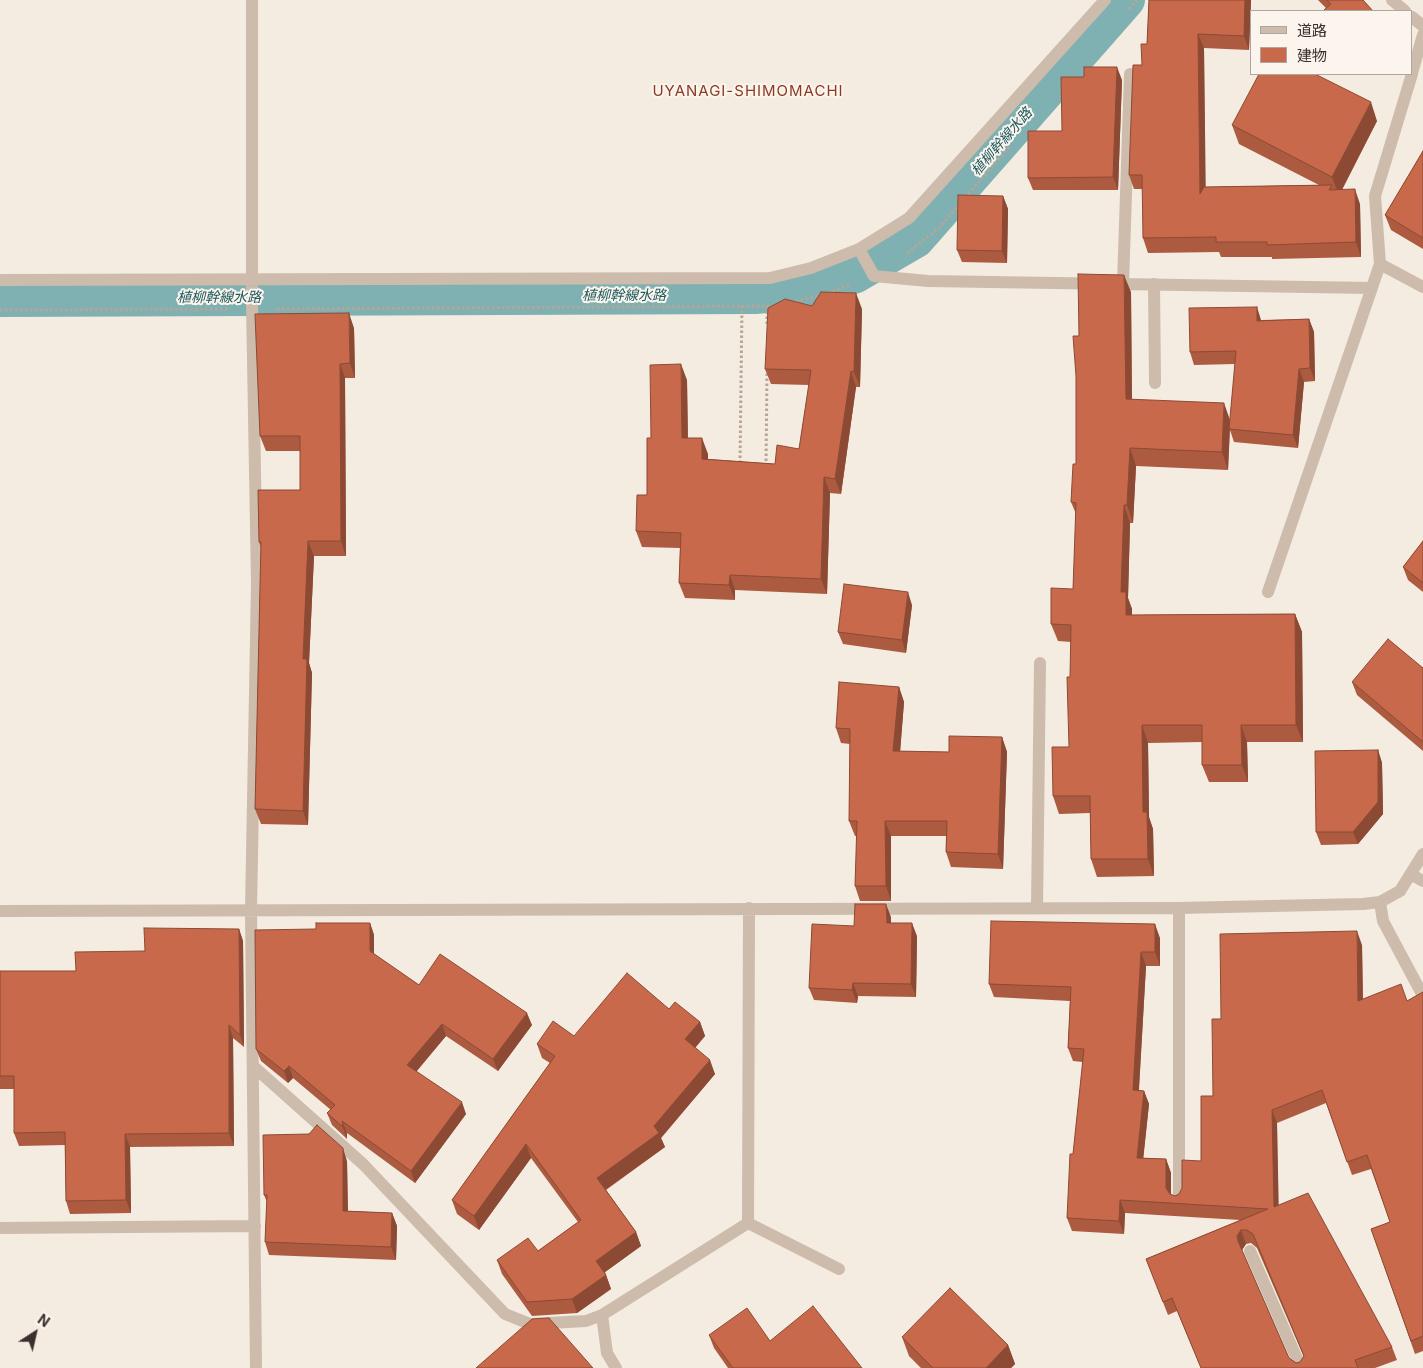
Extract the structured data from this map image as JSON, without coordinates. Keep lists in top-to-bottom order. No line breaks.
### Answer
{"districts":["UYANAGI-SHIMOMACHI"],"water":["植柳幹線水路"],"legend":["道路","建物"],"north":"top right"}
